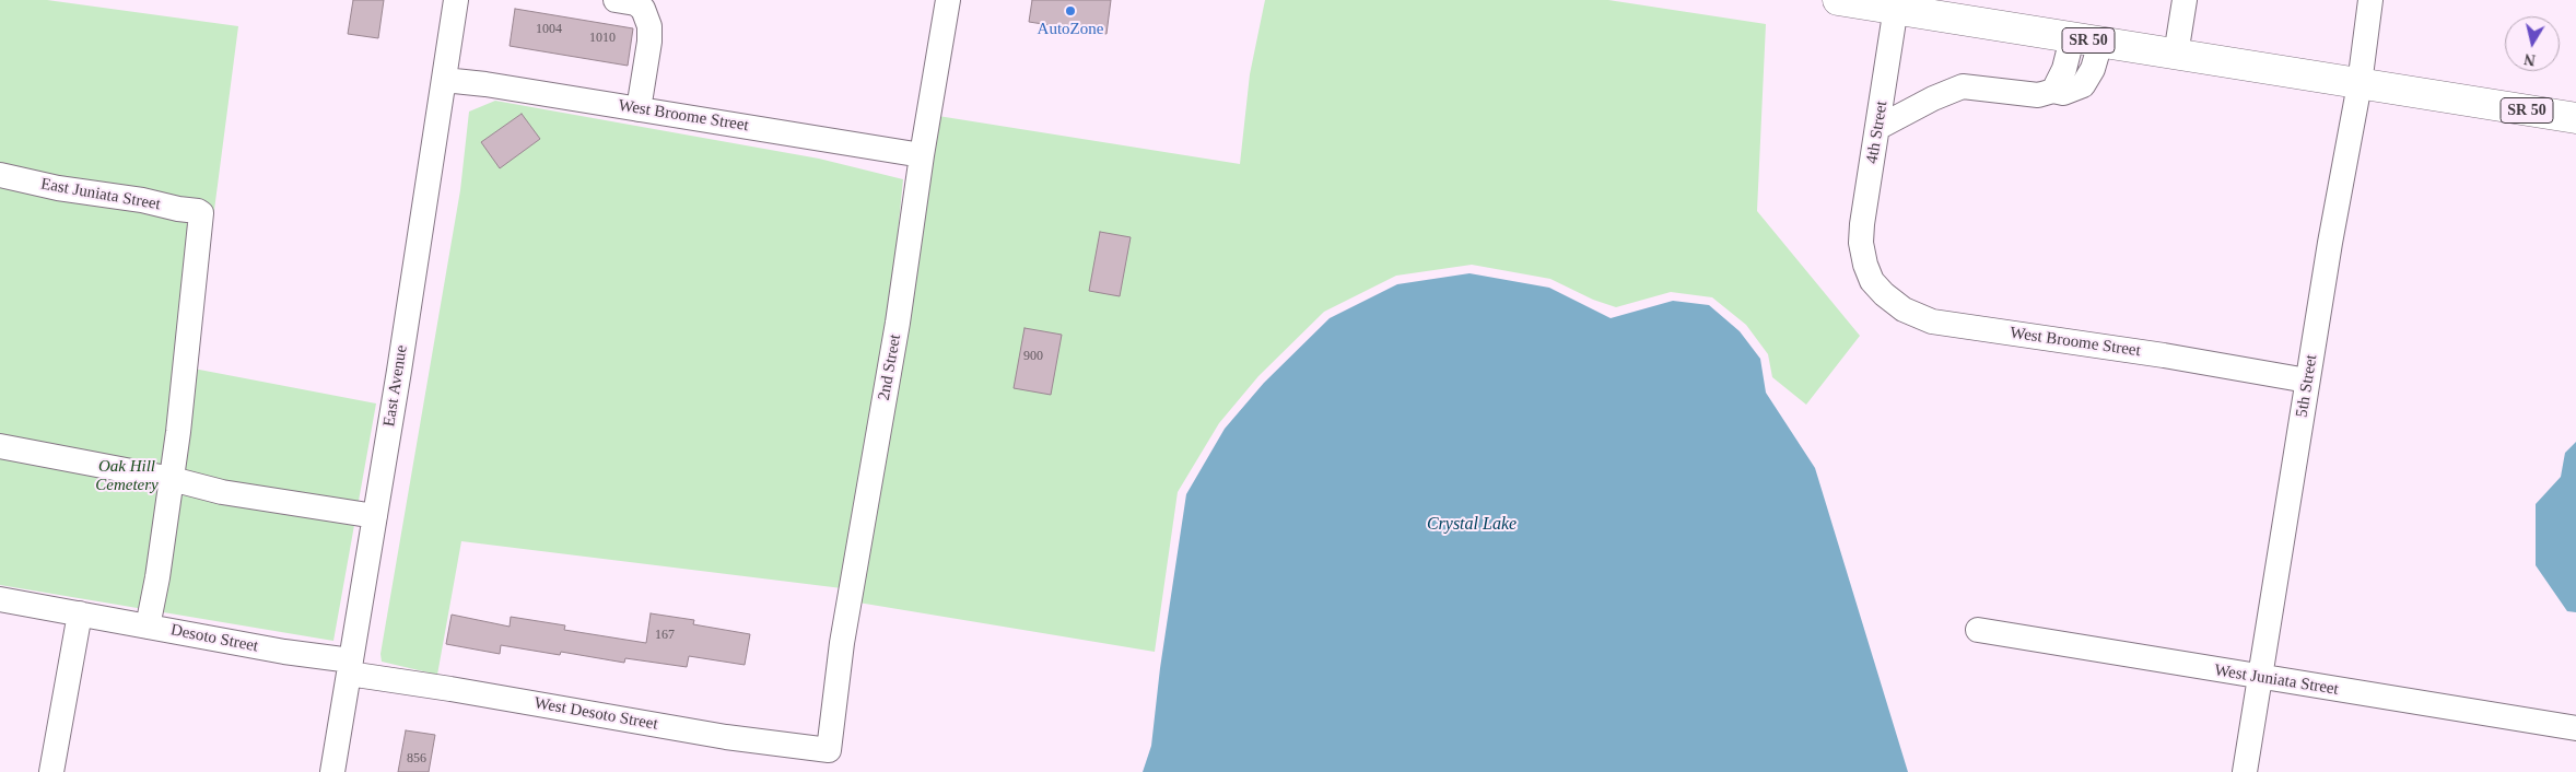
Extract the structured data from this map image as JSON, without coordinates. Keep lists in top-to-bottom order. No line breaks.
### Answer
{"streets":{"highway":["SR 50"],"street":["West Broome Street","4th Street","East Juniata Street","2nd Street","East Avenue","5th Street","Desoto Street","West Juniata Street","West Desoto Street"]},"crossings":[["SR 50","4th Street"],["SR 50","5th Street"],["West Broome Street","4th Street"],["West Broome Street","2nd Street"],["West Broome Street","East Avenue"],["West Broome Street","5th Street"],["2nd Street","West Desoto Street"],["East Avenue","Desoto Street"],["East Avenue","West Desoto Street"],["5th Street","West Juniata Street"],["Desoto Street","West Desoto Street"]],"water":["Crystal Lake"],"parks":["Oak Hill Cemetery"],"places":["AutoZone"],"house_numbers":["1004","1010","900","167","856"],"north":"bottom"}
